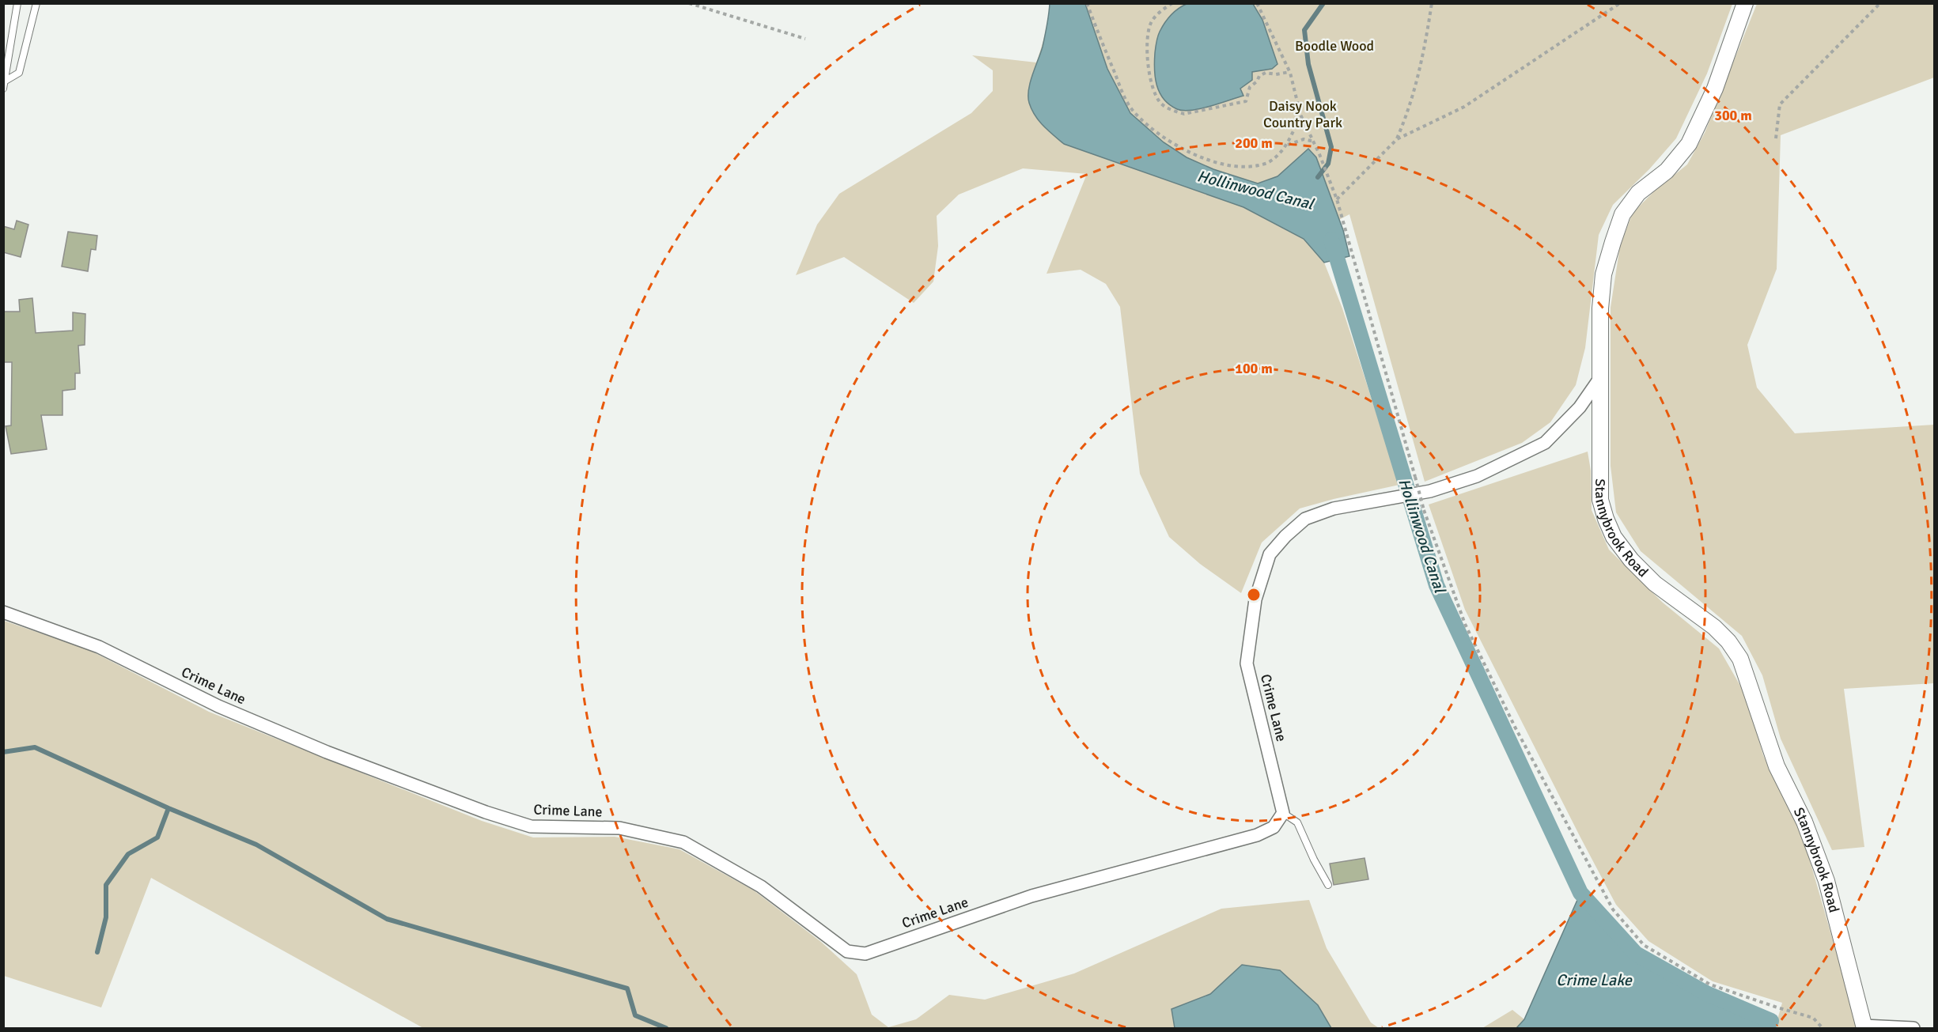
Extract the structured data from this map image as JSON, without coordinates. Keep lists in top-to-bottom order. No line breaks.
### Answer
{"streets":{"street":["Stannybrook Road","Crime Lane"]},"crossings":[["Stannybrook Road","Crime Lane"]],"water":["Hollinwood Canal","Crime Lake"],"parks":["Boodle Wood","Daisy Nook Country Park"],"rings":["300 m","200 m","100 m"]}
